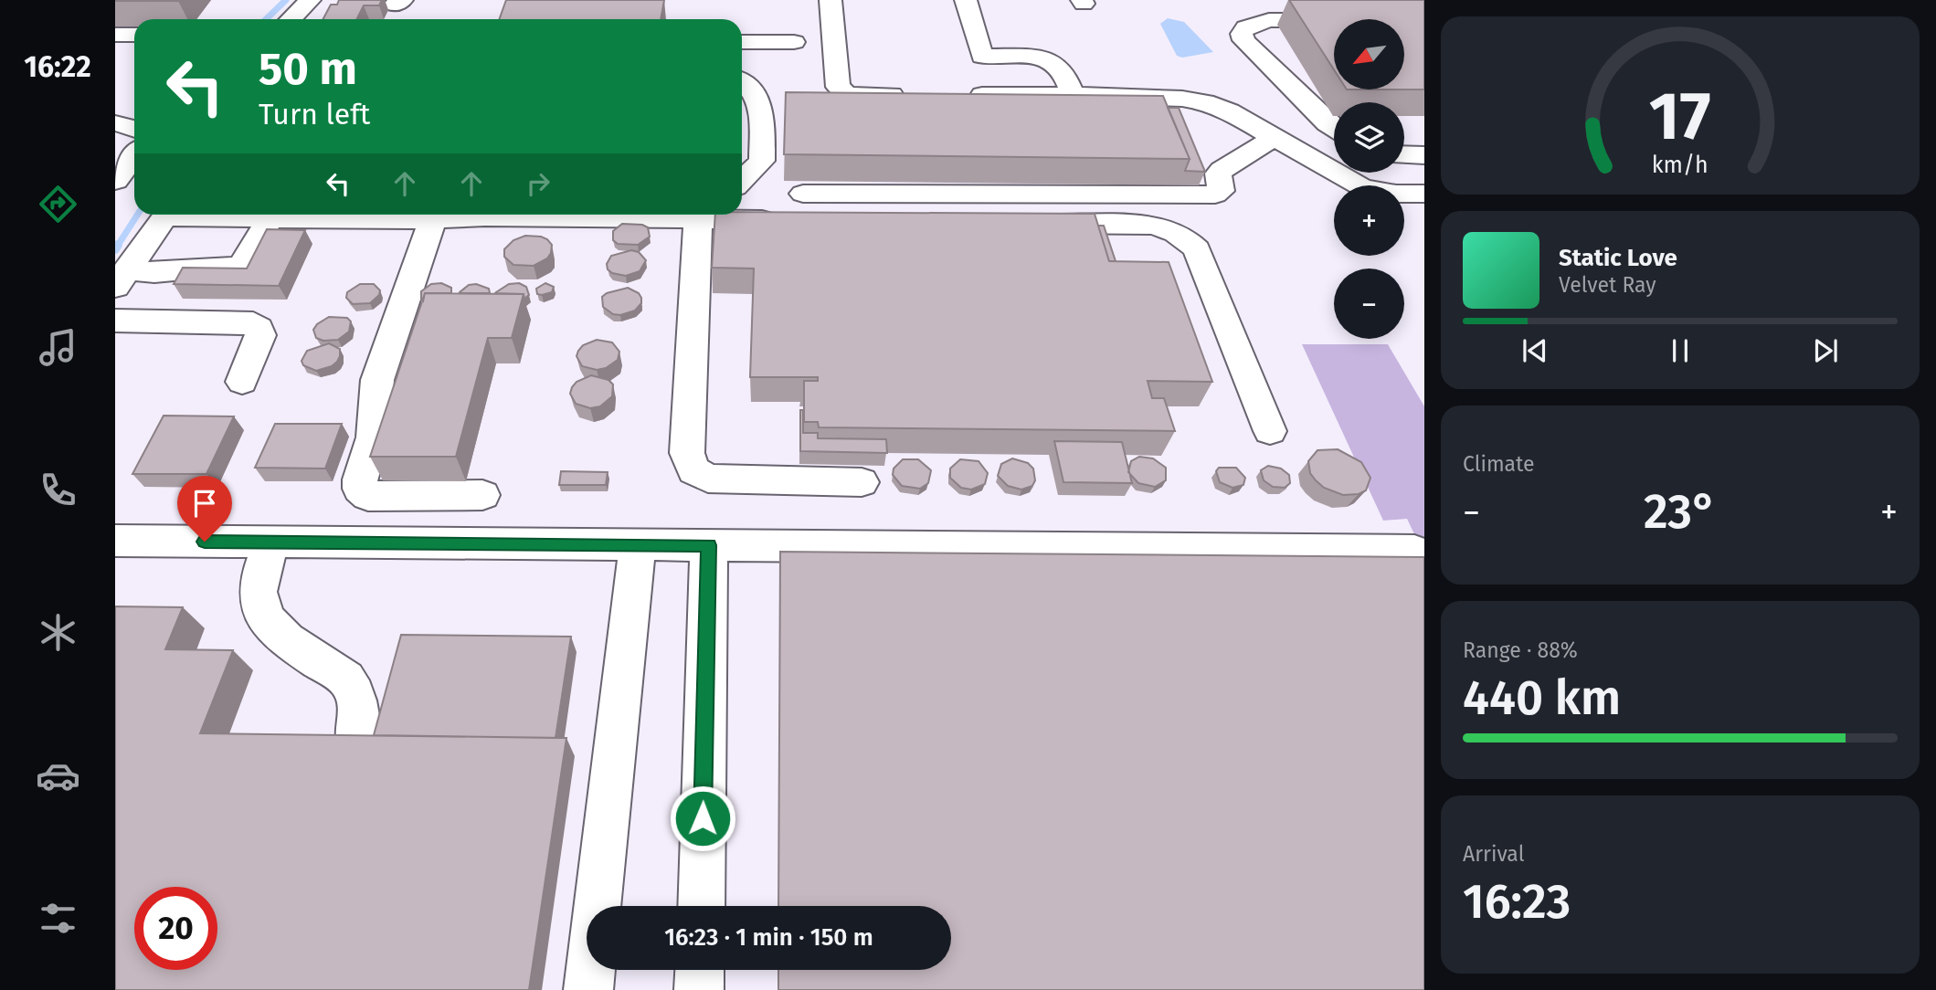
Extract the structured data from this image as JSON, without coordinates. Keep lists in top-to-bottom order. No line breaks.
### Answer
{"north":"bottom left","page":{"tabs":"16:22","map_buttons":["+","−"],"turn":["50 m","Turn left"],"song":["Static Love","Velvet Ray"],"tile":["Climate",["Range · 88%","440 km"],["Arrival","16:23"]],"heat":["−","23°","+"],"limit":"20","trip":"16:23 · 1 min · 150 m","gauge":["17","km/h"]}}
